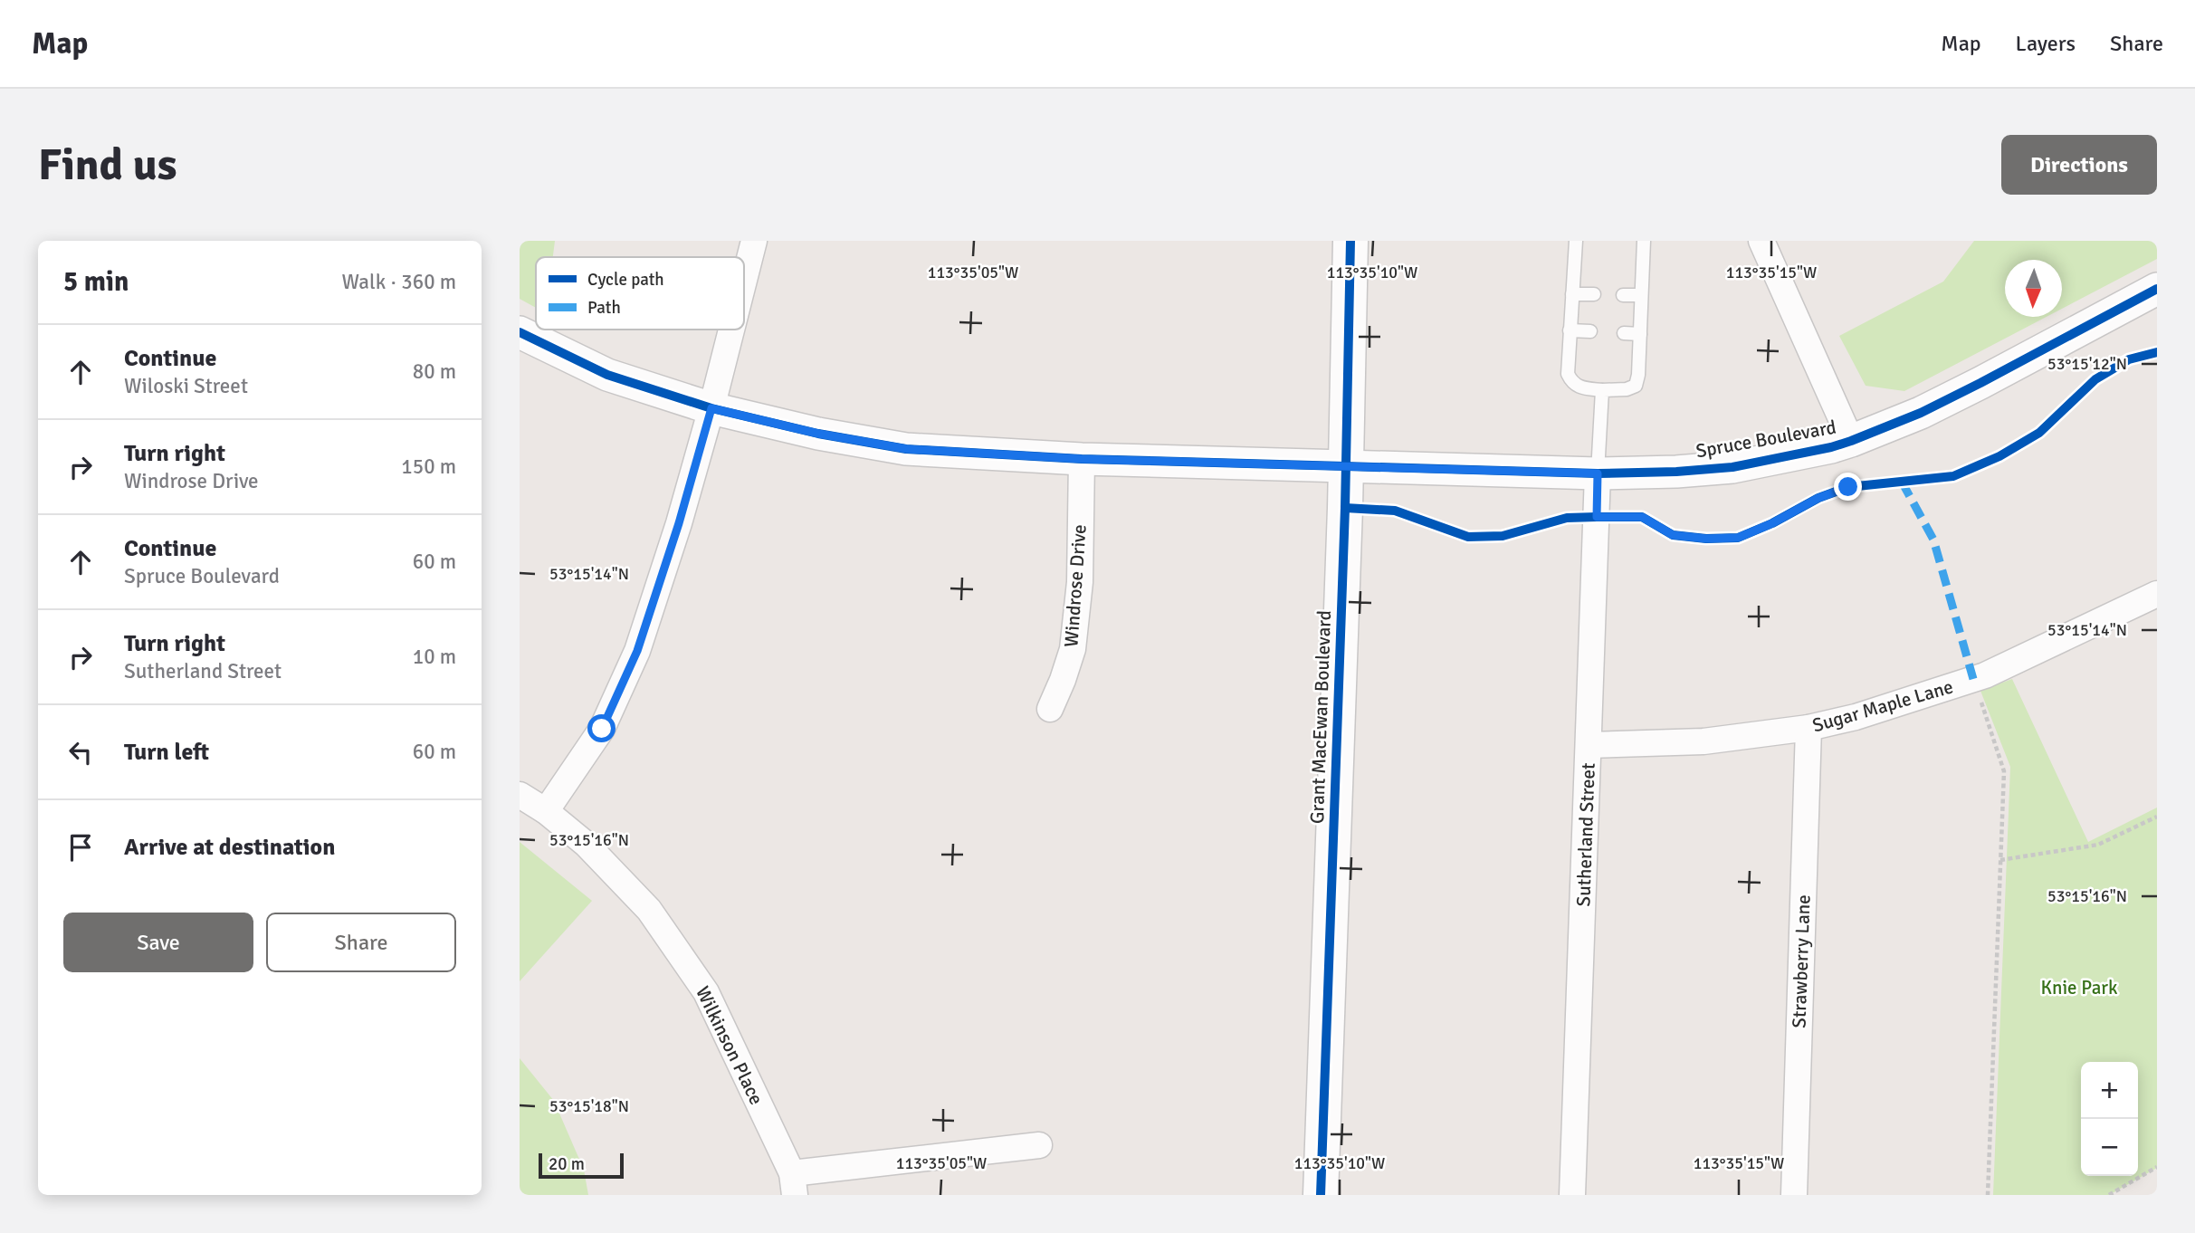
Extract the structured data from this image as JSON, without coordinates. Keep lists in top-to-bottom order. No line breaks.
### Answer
{"streets":{"main road":["Grant MacEwan Boulevard"],"street":["Spruce Boulevard","Windrose Drive","Sugar Maple Lane","Sutherland Street","Strawberry Lane","Wilkinson Place"]},"crossings":[["Spruce Boulevard","Grant MacEwan Boulevard"],["Spruce Boulevard","Sutherland Street"],["Sugar Maple Lane","Sutherland Street"],["Sugar Maple Lane","Strawberry Lane"]],"parks":["Knie Park"],"legend":["Cycle path","Path"],"scale_bar":"20 m","north":"bottom","page":{"header":"Map","nav":["Map","Layers","Share"],"buttons":["Directions",["Save","Share"]],"title":"Find us","heading":["5 min","Walk · 360 m"],"list":[["Continue","Wiloski Street","80 m"],["Turn right","Windrose Drive","150 m"],["Continue","Spruce Boulevard","60 m"],["Turn right","Sutherland Street","10 m"],["Turn left","60 m"],"Arrive at destination"],"map_buttons":["+","−"],"scale":"20 m"},"coordinates":["113°35'05\"W","113°35'10\"W","113°35'15\"W","53°15'12\"N","53°15'14\"N","53°15'16\"N","53°15'18\"N"]}
